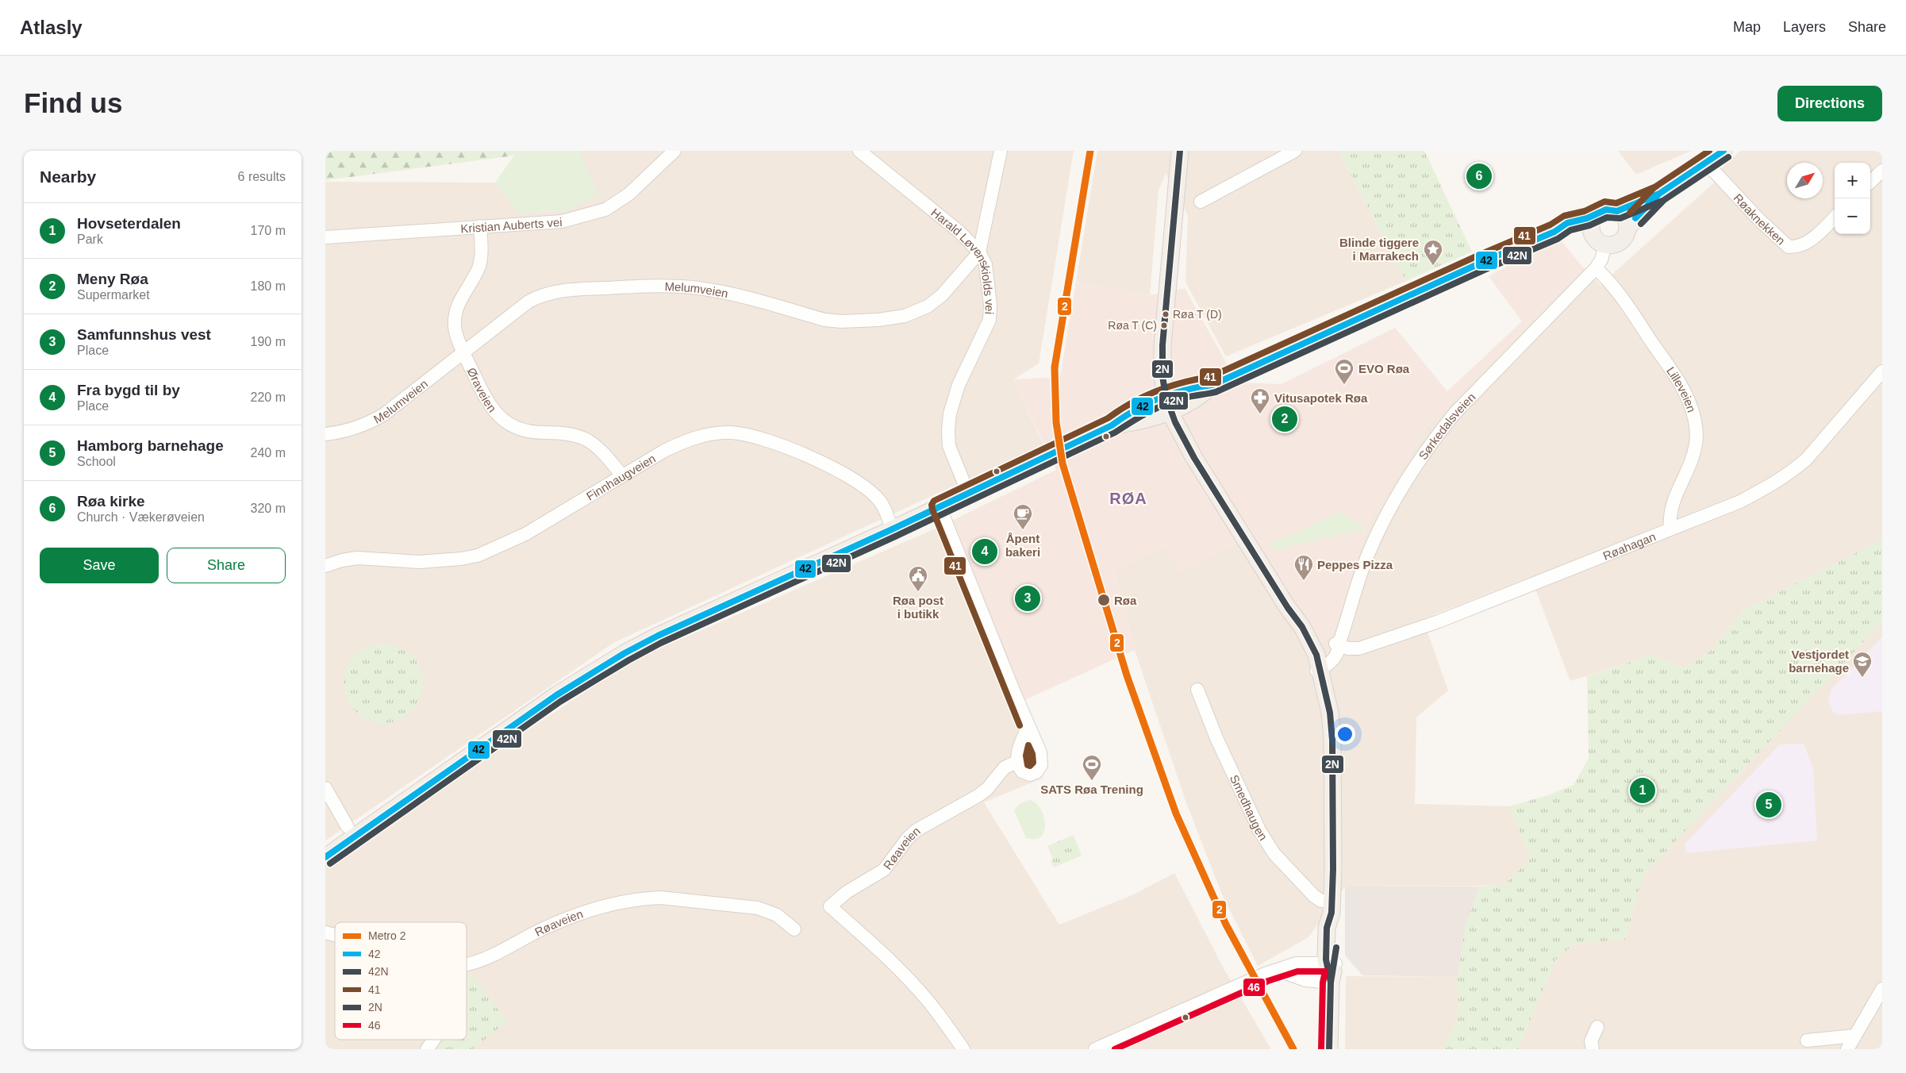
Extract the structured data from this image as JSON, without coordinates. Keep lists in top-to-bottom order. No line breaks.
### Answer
{"streets":{"street":["Røaknekken","Kristian Auberts vei","Harald Løvenskiolds vei","Melumveien","Øraveien","Lilleveien","Sørkedalsveien","Finnhaugveien","Røahagan","Smedhaugen","Røaveien"]},"crossings":[["Kristian Auberts vei","Øraveien"],["Harald Løvenskiolds vei","Melumveien"],["Melumveien","Øraveien"],["Øraveien","Finnhaugveien"],["Lilleveien","Sørkedalsveien"],["Lilleveien","Røahagan"],["Sørkedalsveien","Røahagan"]],"districts":["RØA"],"places":{"place":["Blinde tiggere i Marrakech"],"other":["Røa T (D)","Røa T (C)","Røa"],"sports":["EVO Røa","SATS Røa Trening"],"pharmacy":["Vitusapotek Røa"],"cafe":["Åpent bakeri"],"restaurant":["Peppes Pizza"],"public building":["Røa post i butikk"],"school or university":["Vestjordet barnehage"]},"lines":["metro line 2","transit line 42","transit line 41","transit line 2N","transit line 42N","transit line 46"],"legend":["Metro 2","42","42N","41","2N","46"],"north":"top right","page":{"header":"Atlasly","nav":["Map","Layers","Share"],"buttons":["Directions",["Save","Share"]],"title":"Find us","heading":["Nearby","6 results"],"pins":["6","2","4","3","1","5"],"map_buttons":["+","−"],"list":[{"mark":"1","name":"Hovseterdalen","note":"Park","value":"170 m"},{"mark":"2","name":"Meny Røa","note":"Supermarket","value":"180 m"},{"mark":"3","name":"Samfunnshus vest","note":"Place","value":"190 m"},{"mark":"4","name":"Fra bygd til by","note":"Place","value":"220 m"},{"mark":"5","name":"Hamborg barnehage","note":"School","value":"240 m"},{"mark":"6","name":"Røa kirke","note":"Church · Vækerøveien","value":"320 m"}]}}
